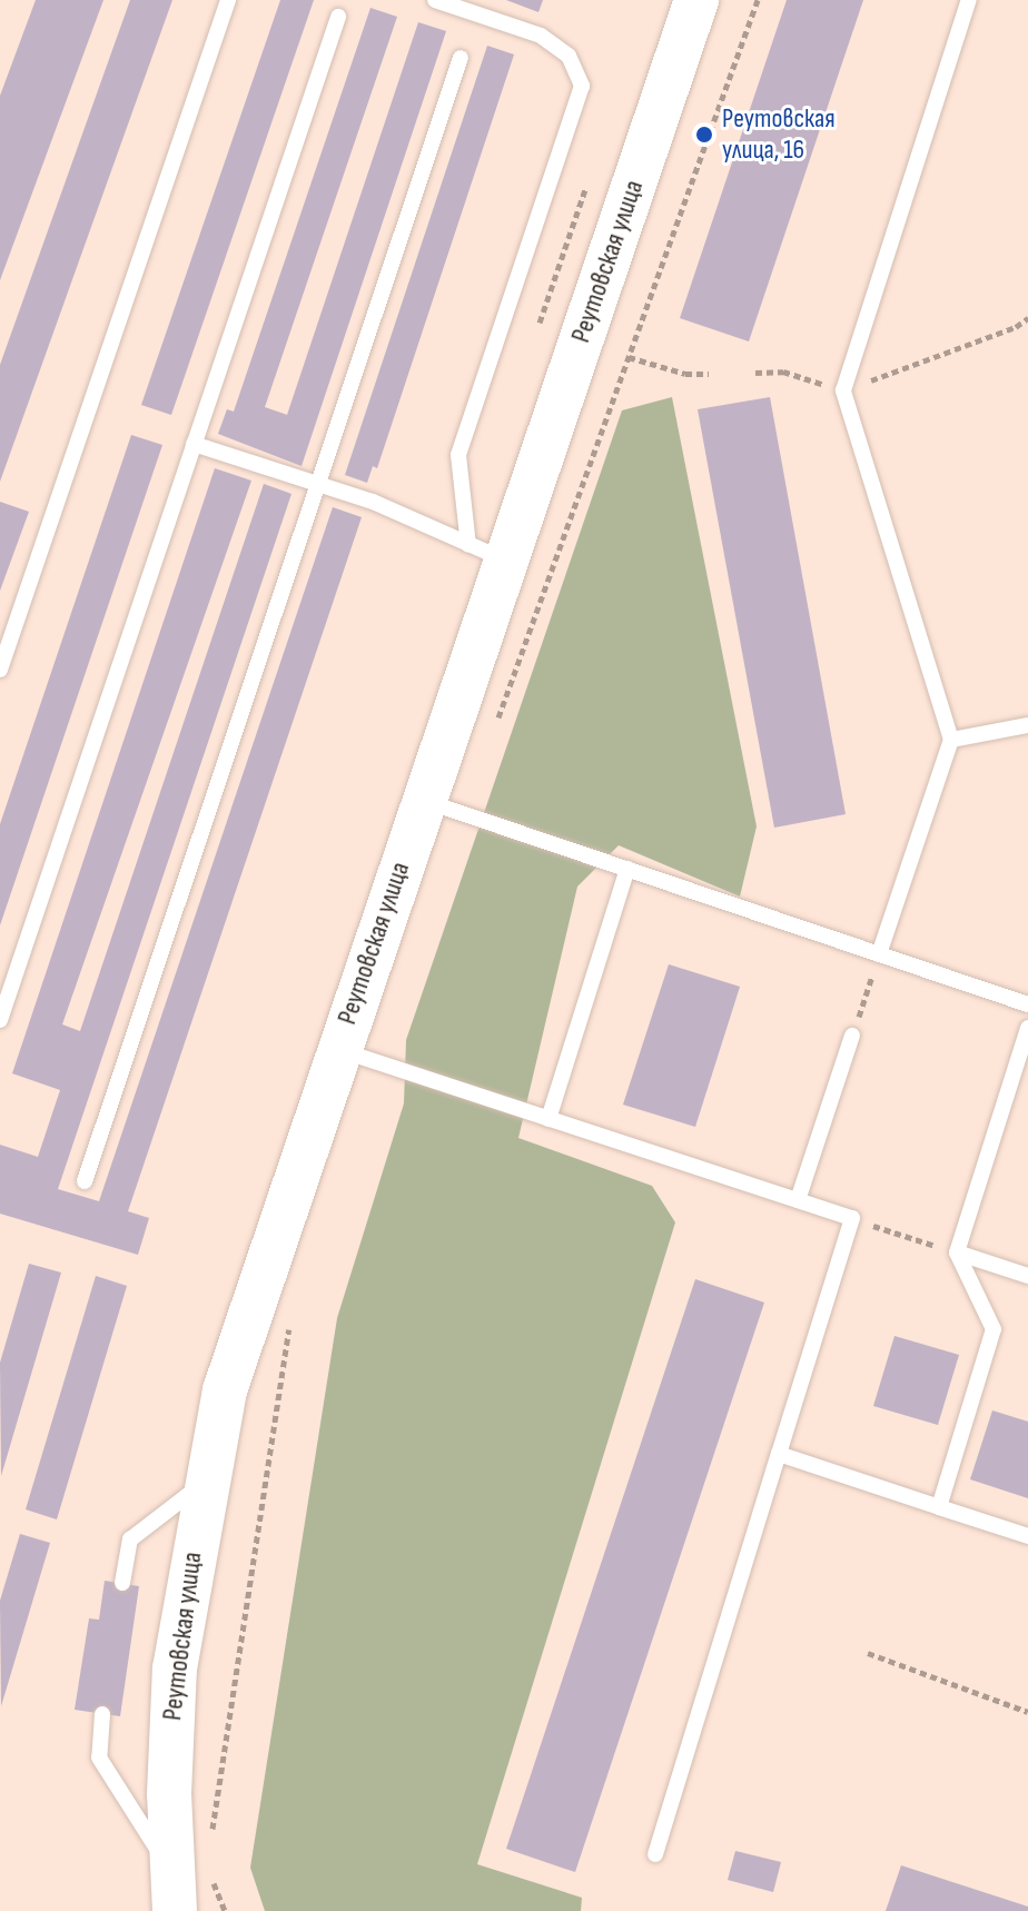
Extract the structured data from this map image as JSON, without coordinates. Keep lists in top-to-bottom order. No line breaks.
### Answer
{"streets":{"street":["Реутовская улица"]},"places":["Реутовская улица, 16"]}
